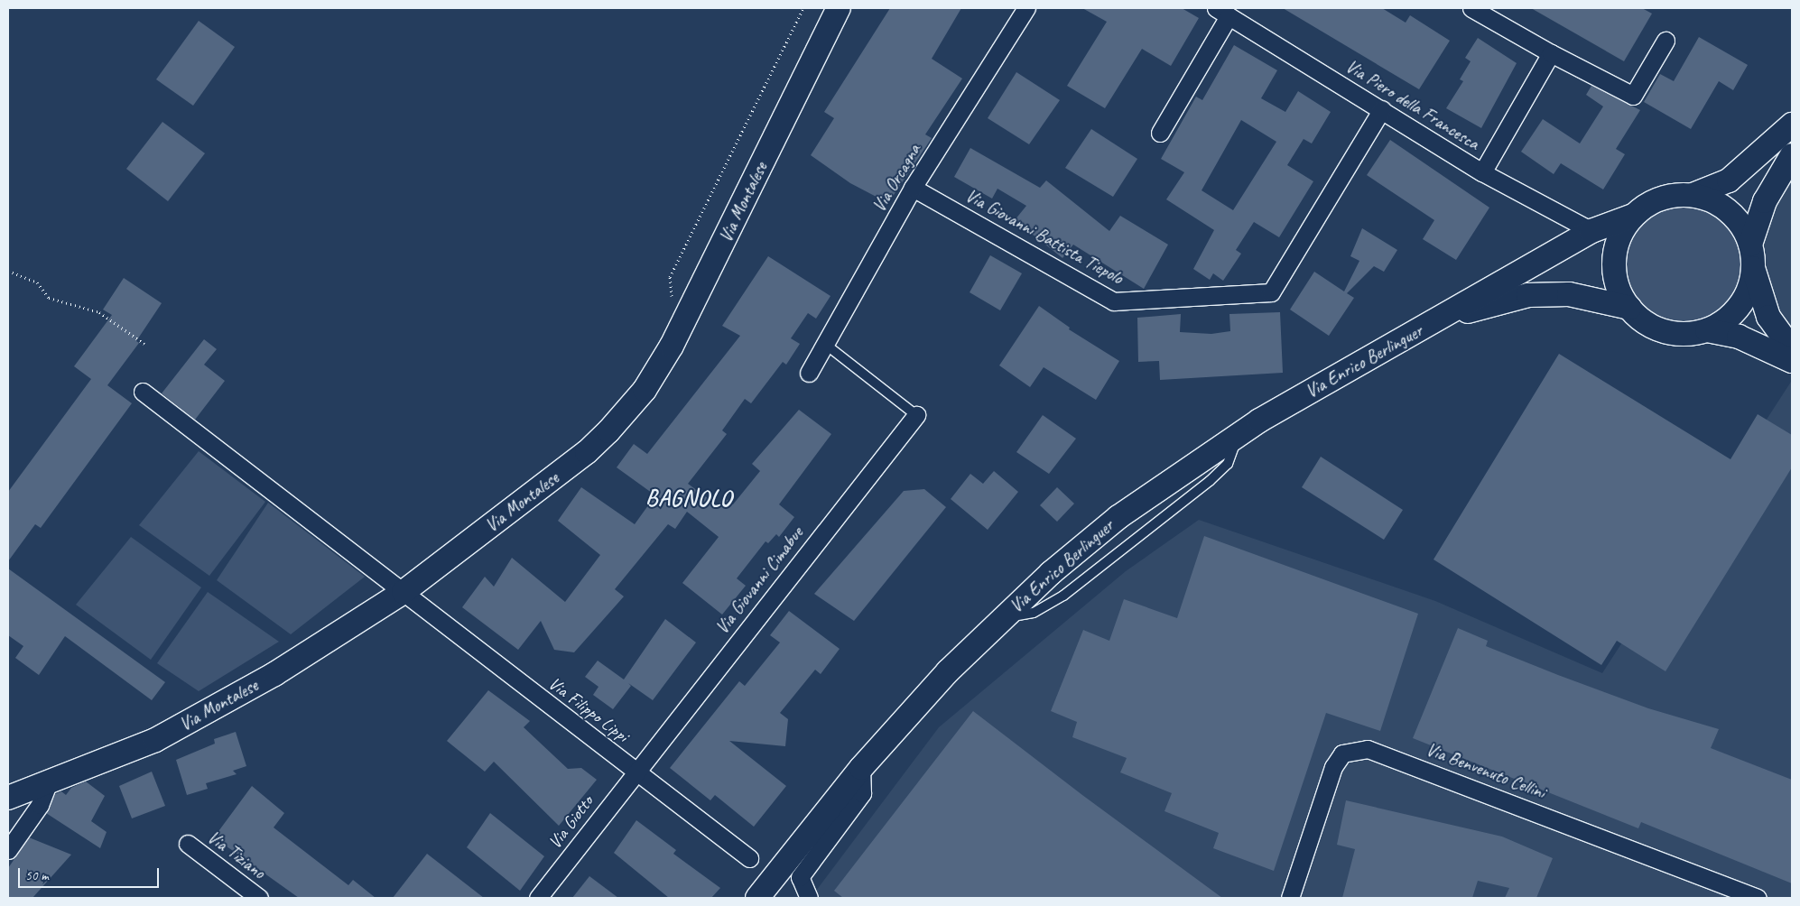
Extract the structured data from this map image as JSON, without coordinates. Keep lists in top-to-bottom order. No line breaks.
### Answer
{"streets":{"main road":["Via Montalese","Via Enrico Berlinguer"],"street":["Via Piero della Francesca","Via Orcagna","Via Giovanni Battista Tiepolo","Via Giovanni Cimabue","Via Filippo Lippi","Via Benvenuto Cellini","Via Giotto","Via Tiziano"]},"crossings":[["Via Piero della Francesca","Via Giovanni Battista Tiepolo"],["Via Orcagna","Via Giovanni Battista Tiepolo"],["Via Montalese","Via Filippo Lippi"],["Via Giovanni Cimabue","Via Filippo Lippi"],["Via Giovanni Cimabue","Via Giotto"],["Via Filippo Lippi","Via Giotto"]],"districts":["BAGNOLO"],"scale_bar":"50 m"}
